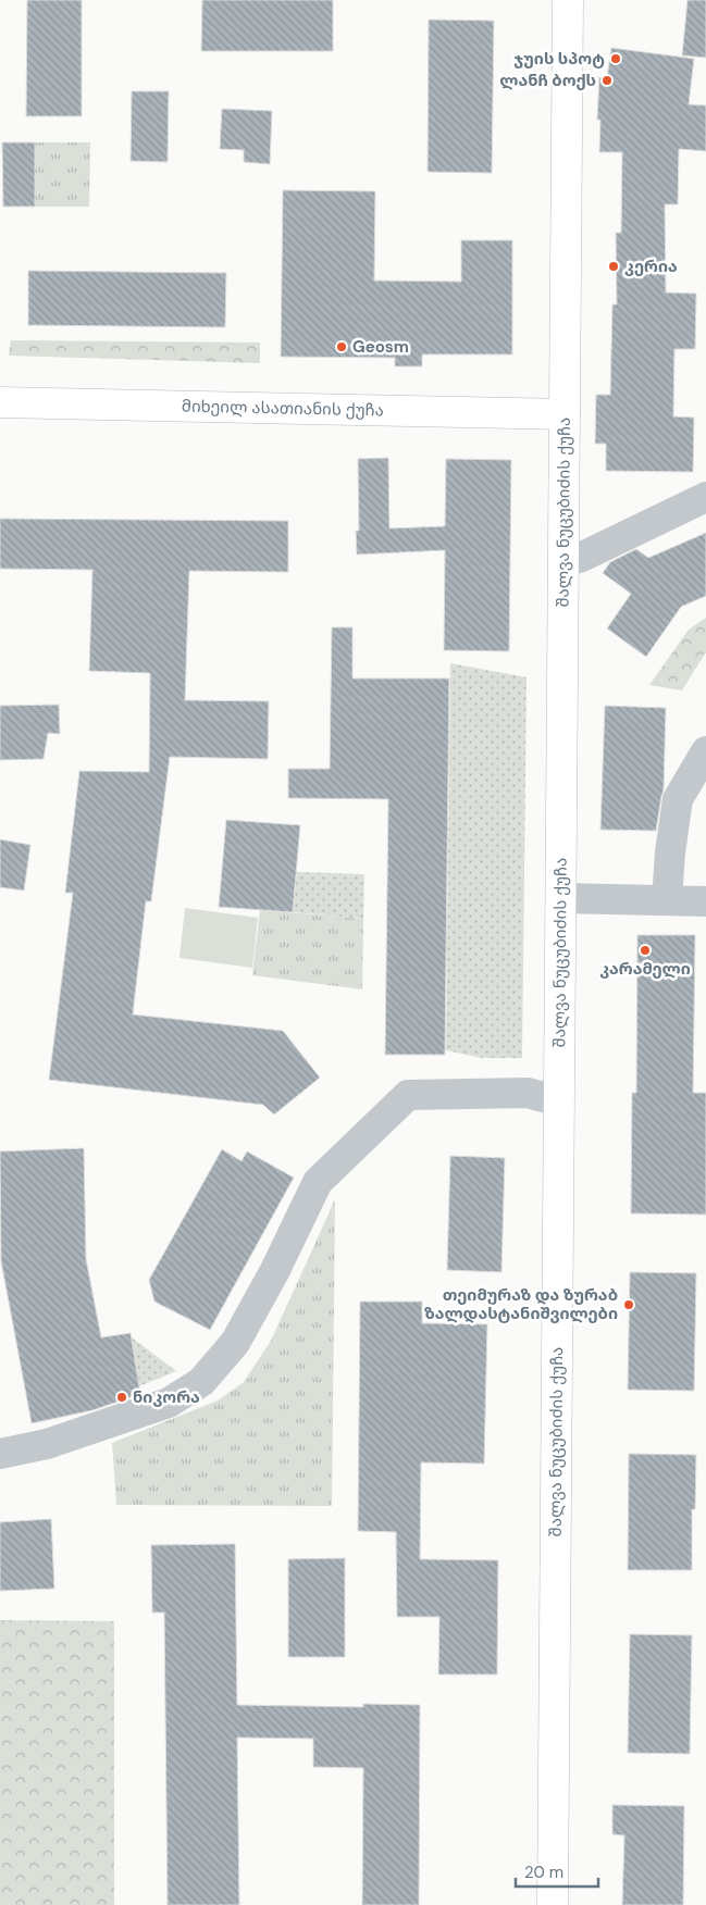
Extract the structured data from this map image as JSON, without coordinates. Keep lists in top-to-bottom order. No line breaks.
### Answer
{"streets":{"main road":["მიხეილ ასათიანის ქუჩა","შალვა ნუცუბიძის ქუჩა"]},"crossings":[["მიხეილ ასათიანის ქუჩა","შალვა ნუცუბიძის ქუჩა"]],"places":["ჯუის სპოტ","ლანჩ ბოქს","კერია","Geosm","კარამელი","თეიმურაზ და ზურაბ ზალდასტანიშვილები","ნიკორა"],"scale_bar":"20 m"}
